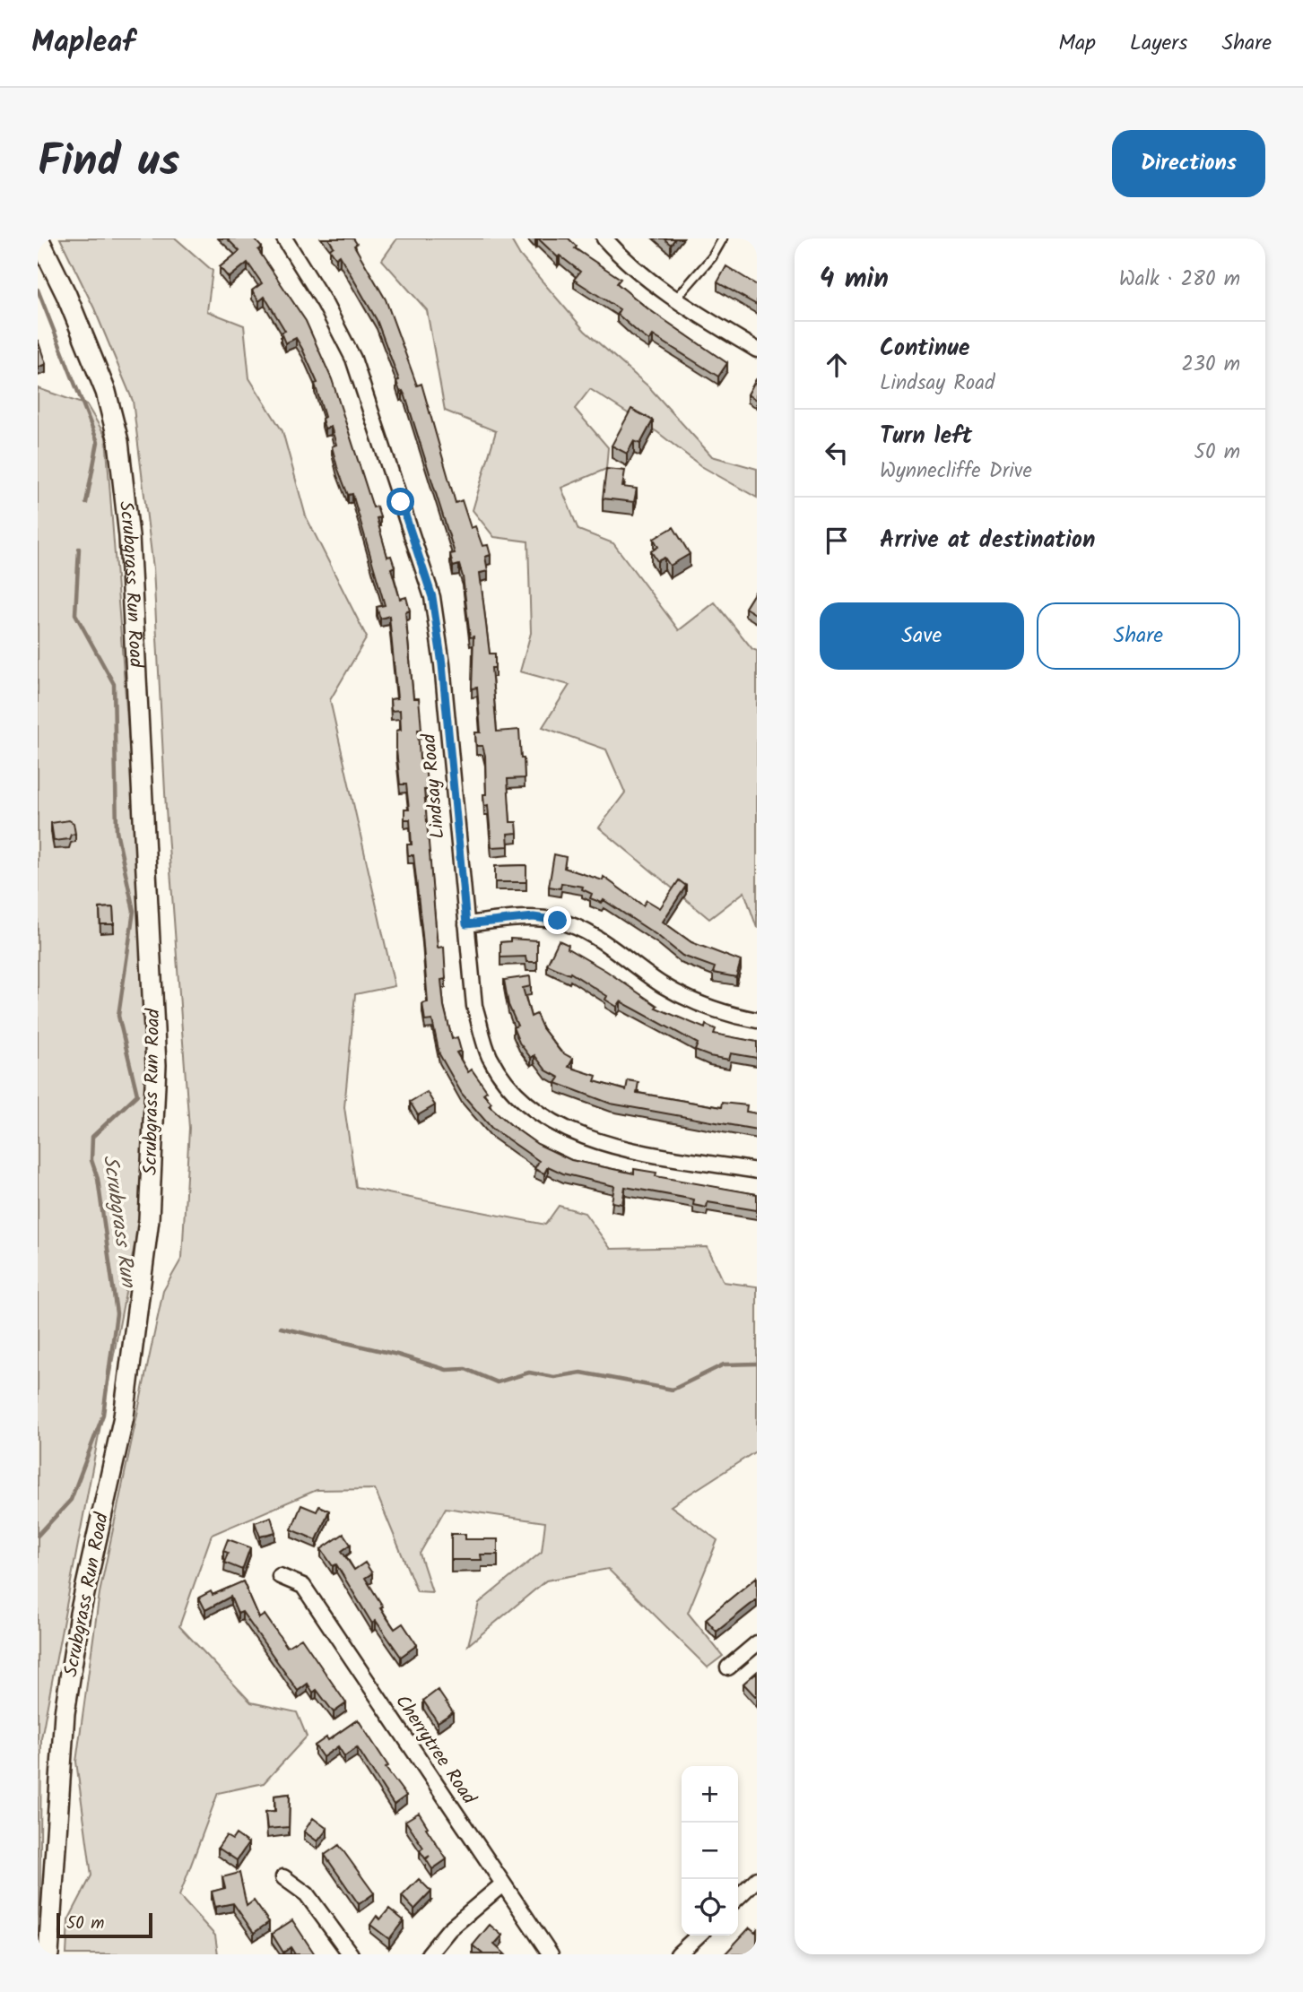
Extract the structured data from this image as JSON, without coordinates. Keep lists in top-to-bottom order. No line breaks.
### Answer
{"streets":{"street":["Scrubgrass Run Road","Lindsay Road","Cherrytree Road"]},"water":["Scrubgrass Run"],"scale_bar":"50 m","page":{"header":"Mapleaf","nav":["Map","Layers","Share"],"title":"Find us","buttons":["Directions",["Save","Share"]],"heading":["4 min","Walk · 280 m"],"list":[["Continue","Lindsay Road","230 m"],["Turn left","Wynnecliffe Drive","50 m"],"Arrive at destination"],"map_buttons":["+","−"],"scale":"50 m"}}
